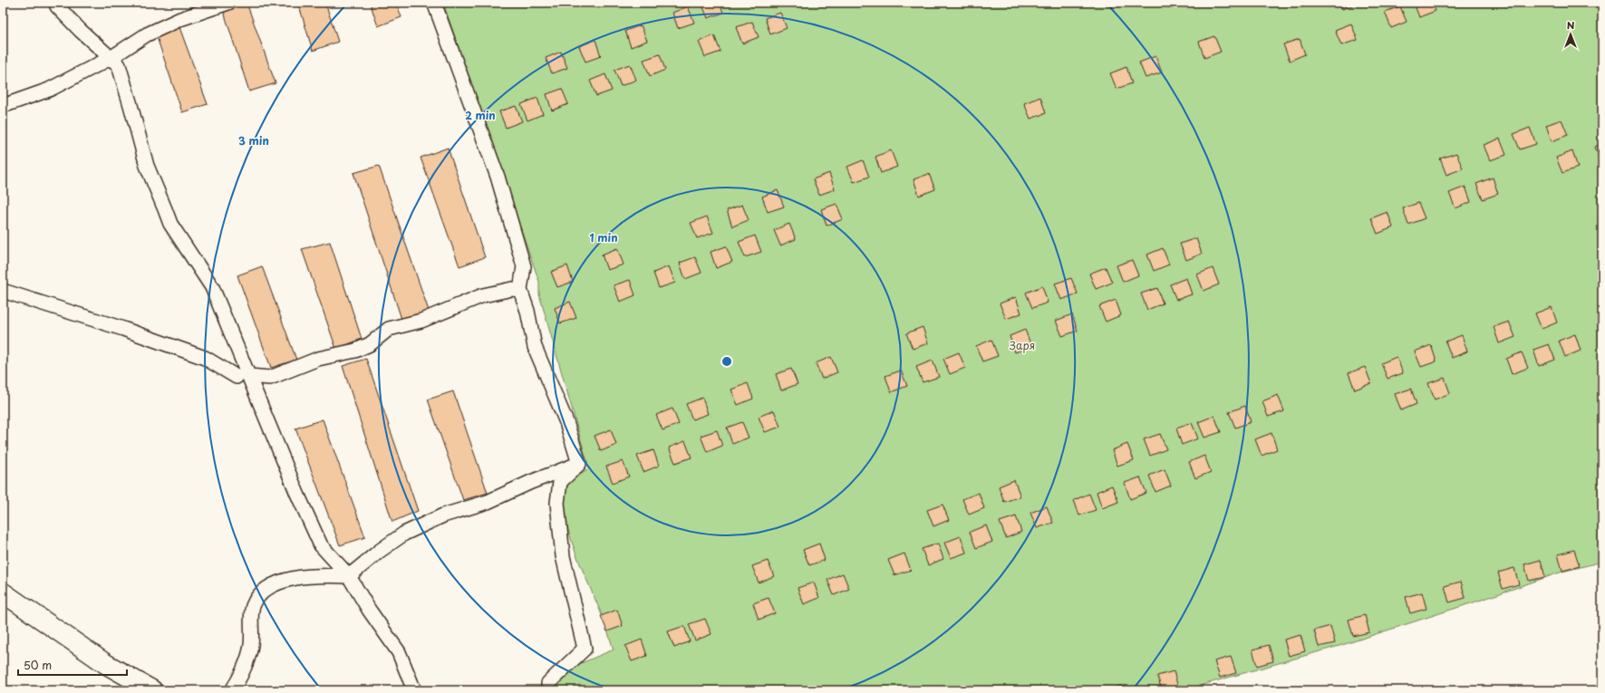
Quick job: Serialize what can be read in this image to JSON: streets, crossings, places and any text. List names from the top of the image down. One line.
{"parks":["Заря"],"scale_bar":"50 m","north":"top","rings":["2 min","3 min","1 min"]}
